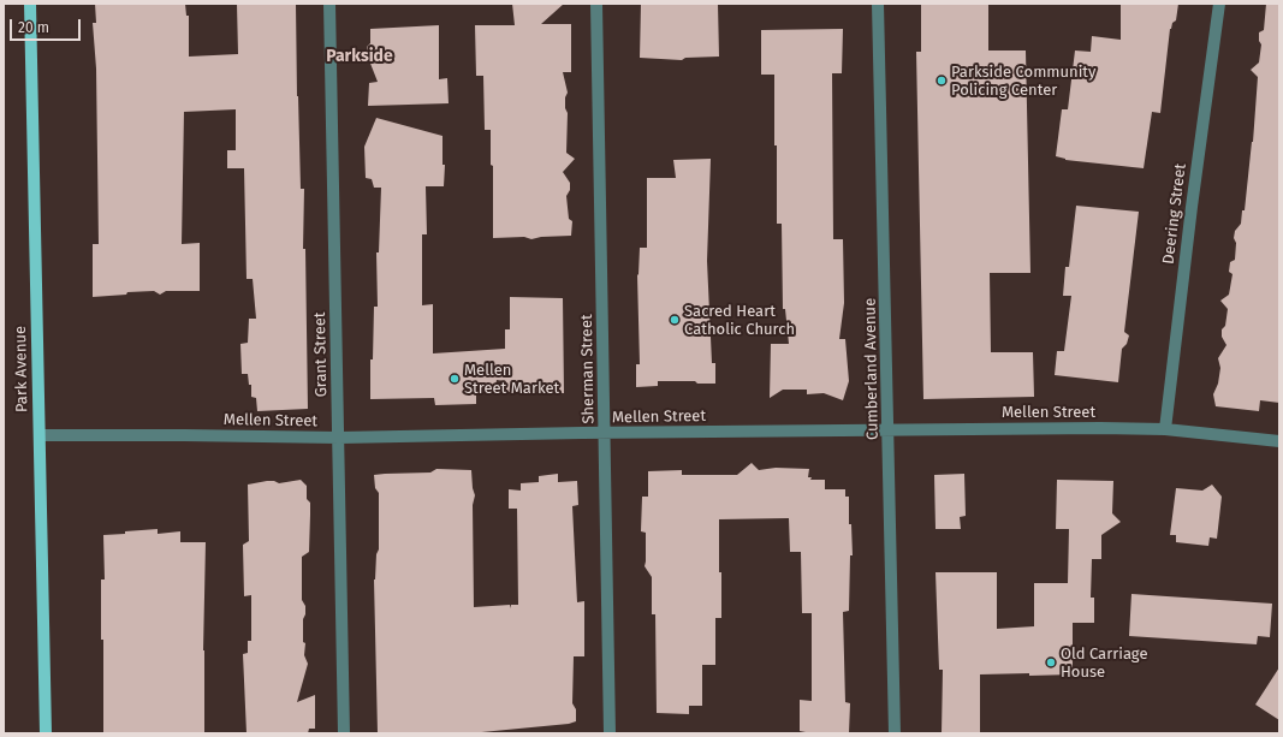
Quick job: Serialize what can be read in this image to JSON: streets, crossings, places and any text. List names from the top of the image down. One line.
{"streets":{"main road":["Park Avenue"],"street":["Deering Street","Grant Street","Sherman Street","Cumberland Avenue","Mellen Street"]},"crossings":[["Deering Street","Mellen Street"],["Grant Street","Mellen Street"],["Park Avenue","Mellen Street"],["Sherman Street","Mellen Street"],["Cumberland Avenue","Mellen Street"]],"districts":["Parkside"],"places":["Parkside Community Policing Center","Sacred Heart Catholic Church","Mellen Street Market","Old Carriage House"],"scale_bar":"20 m"}
